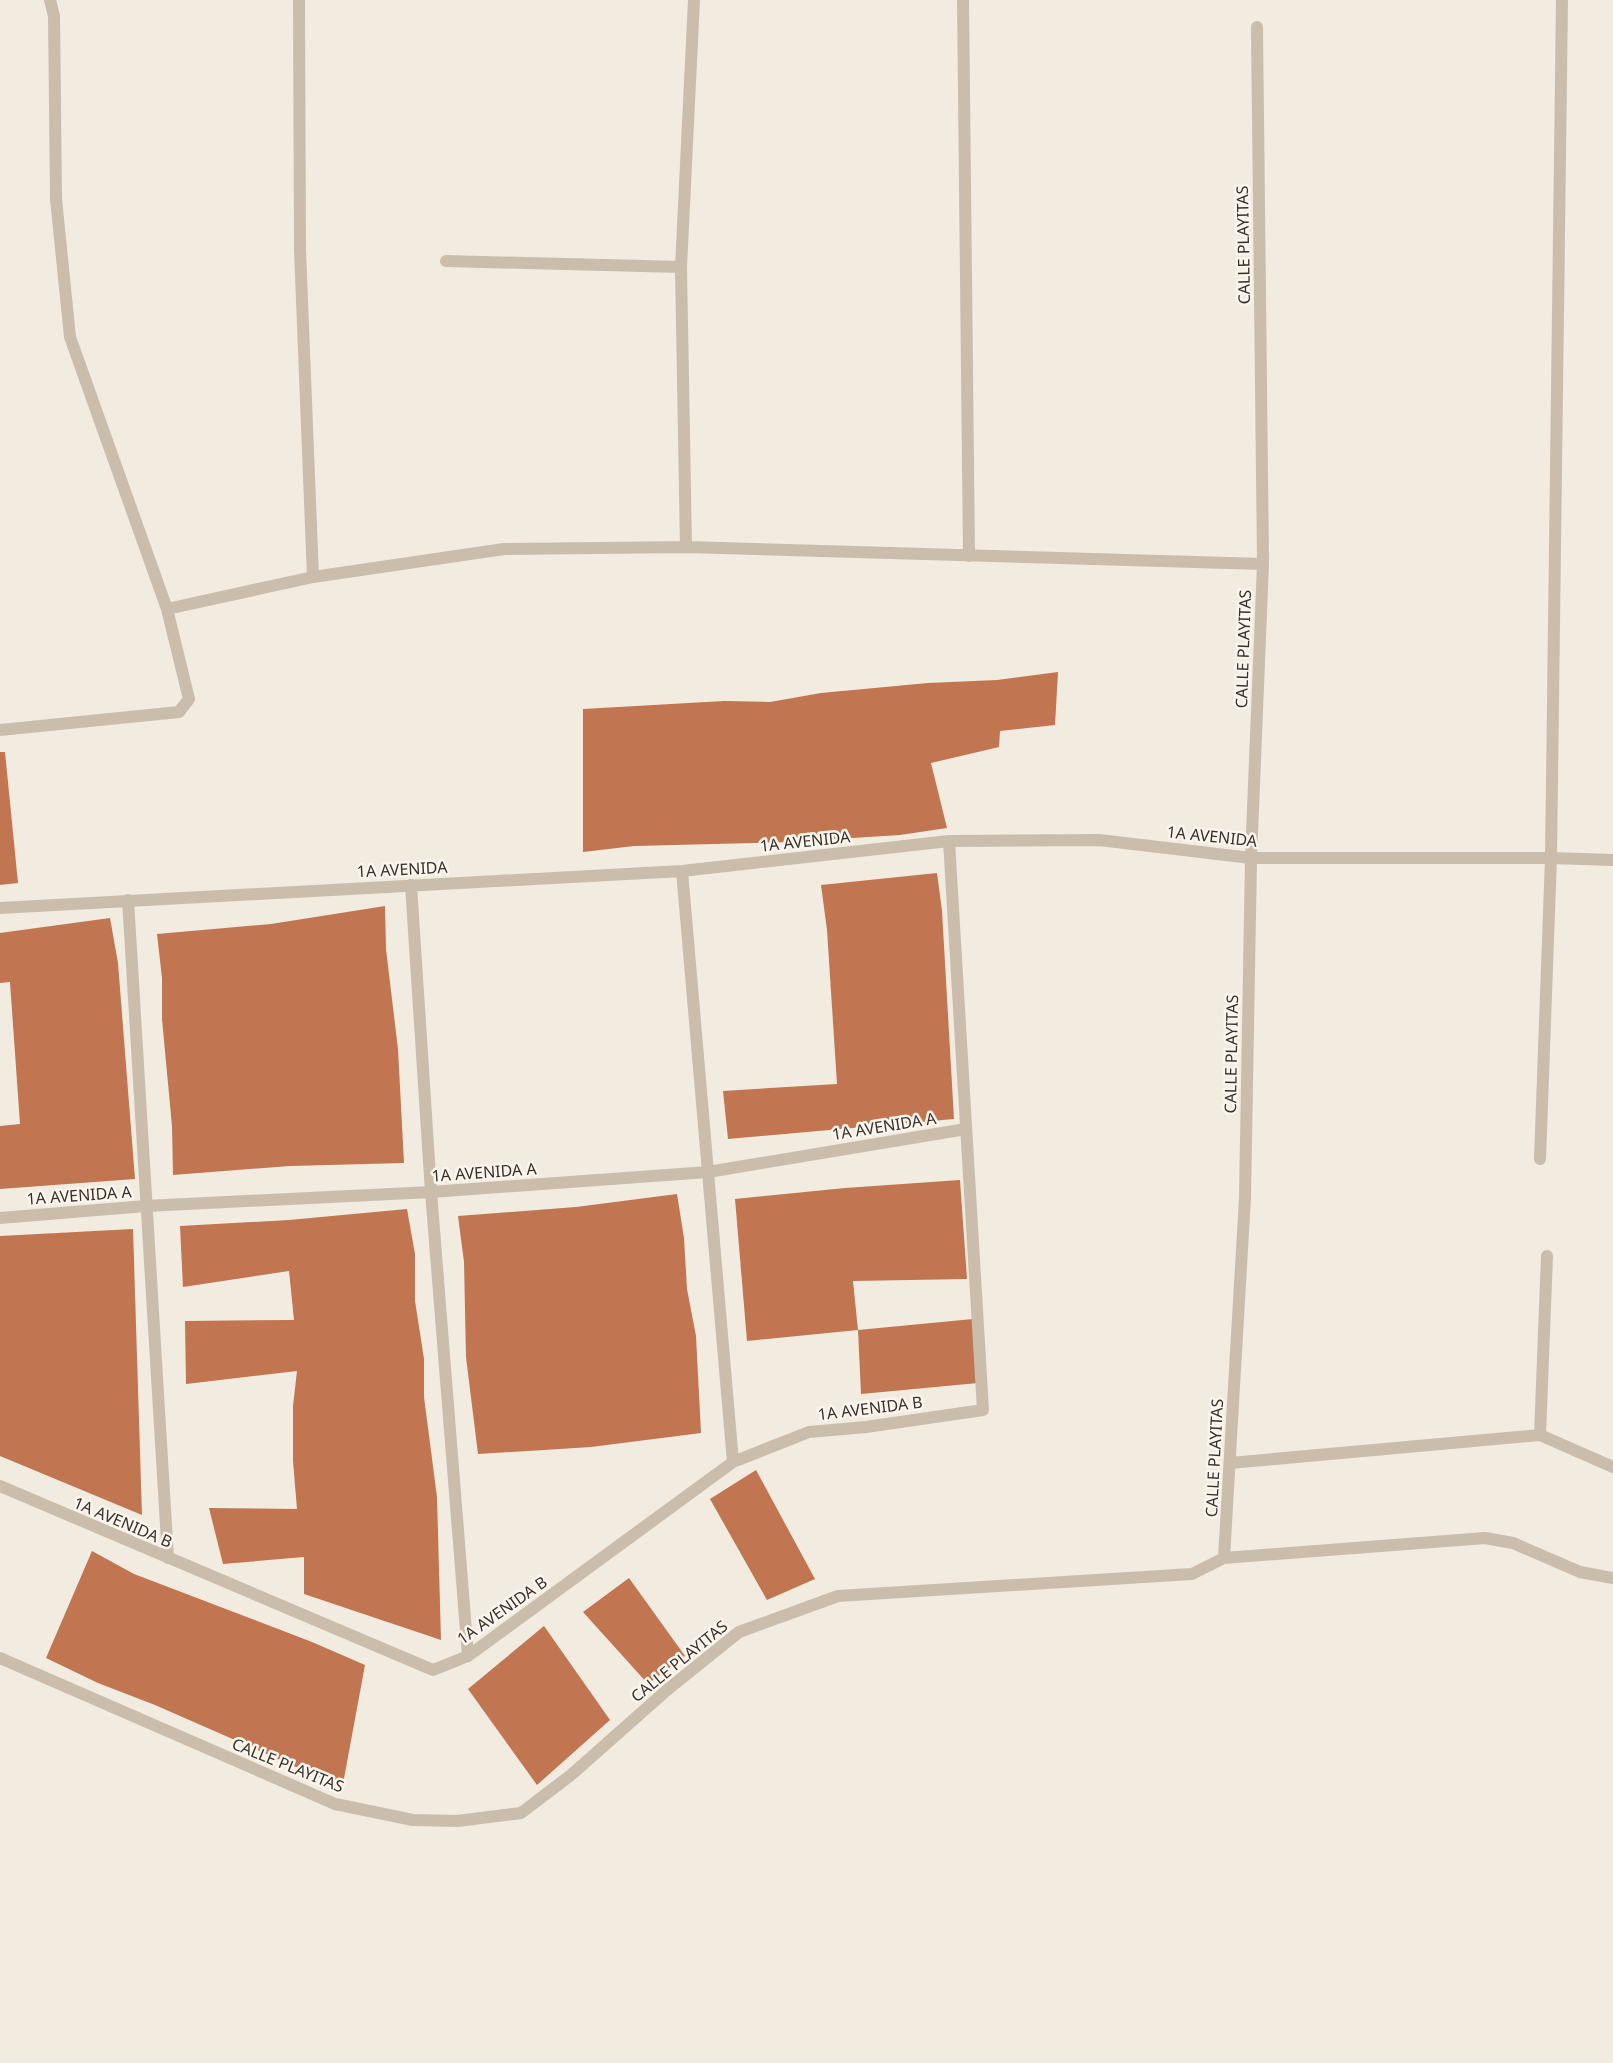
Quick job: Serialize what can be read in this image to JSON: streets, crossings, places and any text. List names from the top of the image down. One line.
{"streets":{"street":["CALLE PLAYITAS","1A AVENIDA","1A AVENIDA A","1A AVENIDA B"]},"crossings":[["CALLE PLAYITAS","1A AVENIDA"],["1A AVENIDA A","1A AVENIDA B"]]}
